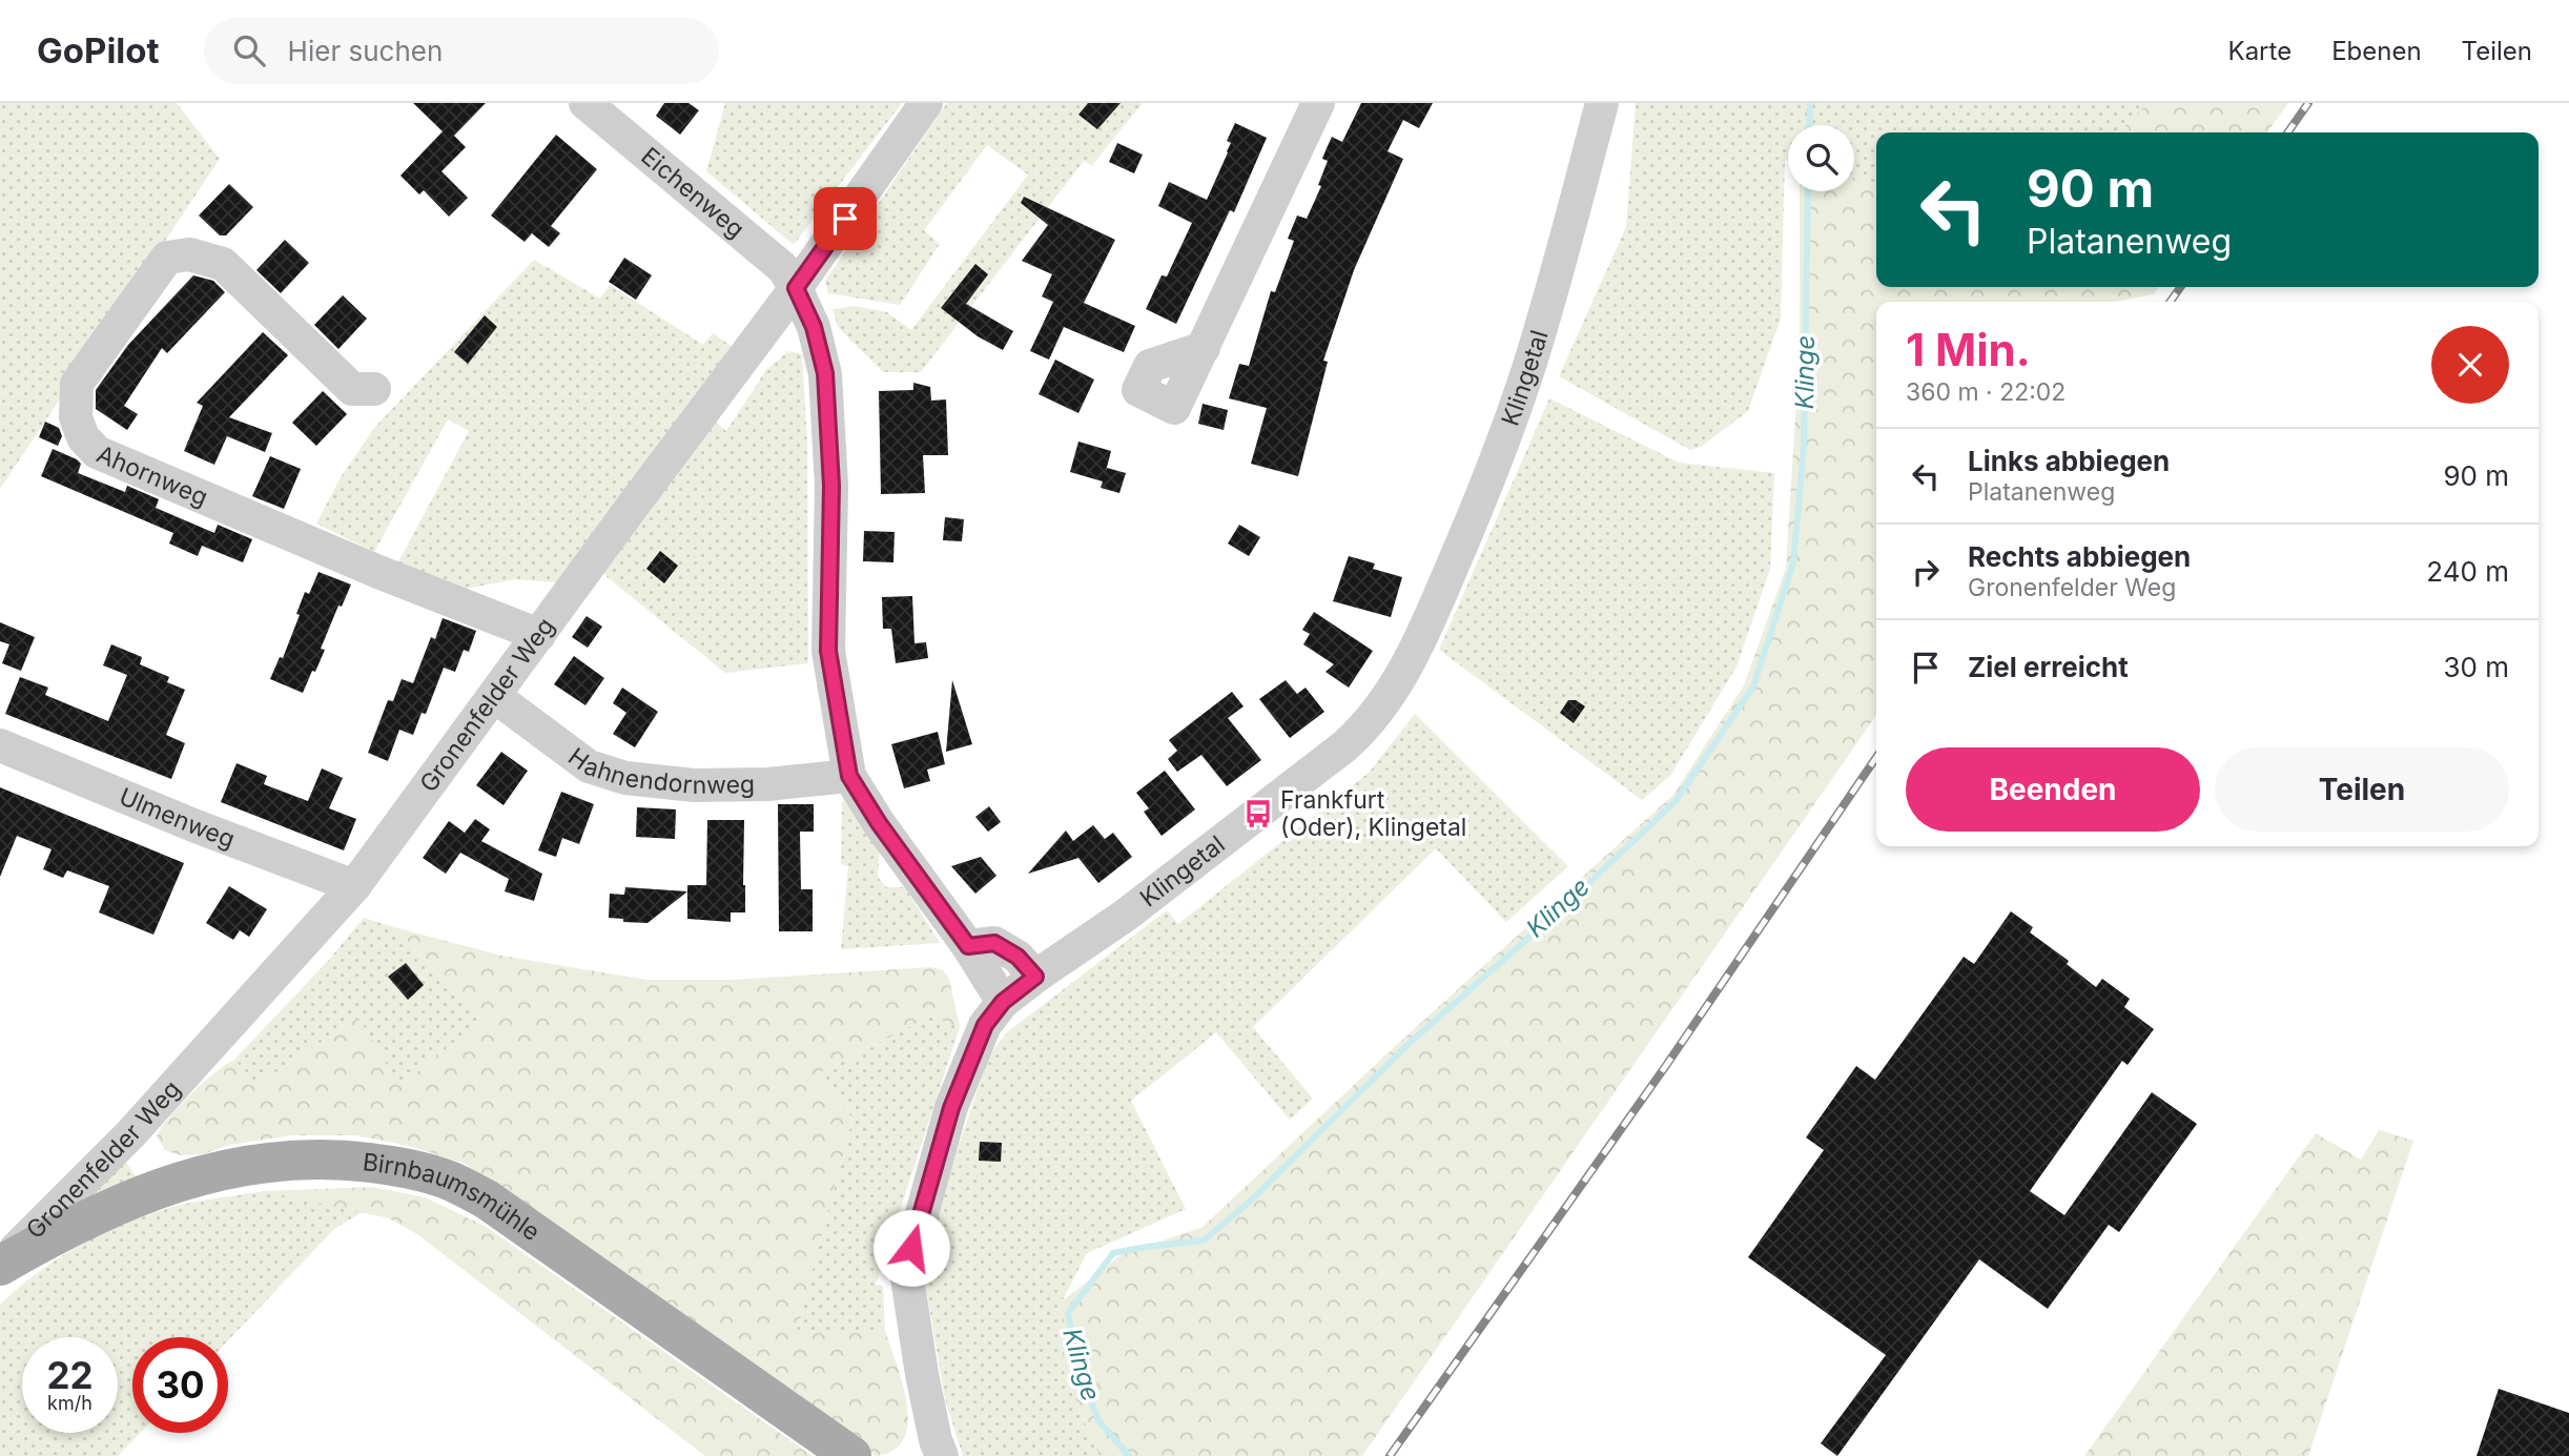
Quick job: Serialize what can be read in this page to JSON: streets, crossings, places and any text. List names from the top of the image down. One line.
{"streets":{"main road":["Birnbaumsmühle"],"street":["Eichenweg","Klingetal","Ahornweg","Gronenfelder Weg","Hahnendornweg","Ulmenweg"]},"crossings":[["Eichenweg","Gronenfelder Weg"],["Eichenweg","Hahnendornweg"],["Ahornweg","Gronenfelder Weg"],["Gronenfelder Weg","Hahnendornweg"],["Gronenfelder Weg","Ulmenweg"],["Gronenfelder Weg","Birnbaumsmühle"]],"water":["Klinge"],"places":{"bus stop":["Frankfurt (Oder), Klingetal"]},"page":{"header":"GoPilot","search":"Hier suchen","nav":["Karte","Ebenen","Teilen"],"turn":["90 m","Platanenweg"],"heading":["1 Min.","360 m · 22:02"],"list":[{"name":"Links abbiegen","note":"Platanenweg","value":"90 m"},{"name":"Rechts abbiegen","note":"Gronenfelder Weg","value":"240 m"},{"name":"Ziel erreicht","value":"30 m"}],"buttons":["Beenden","Teilen"],"speed":"22 km/h","limit":"30"}}
